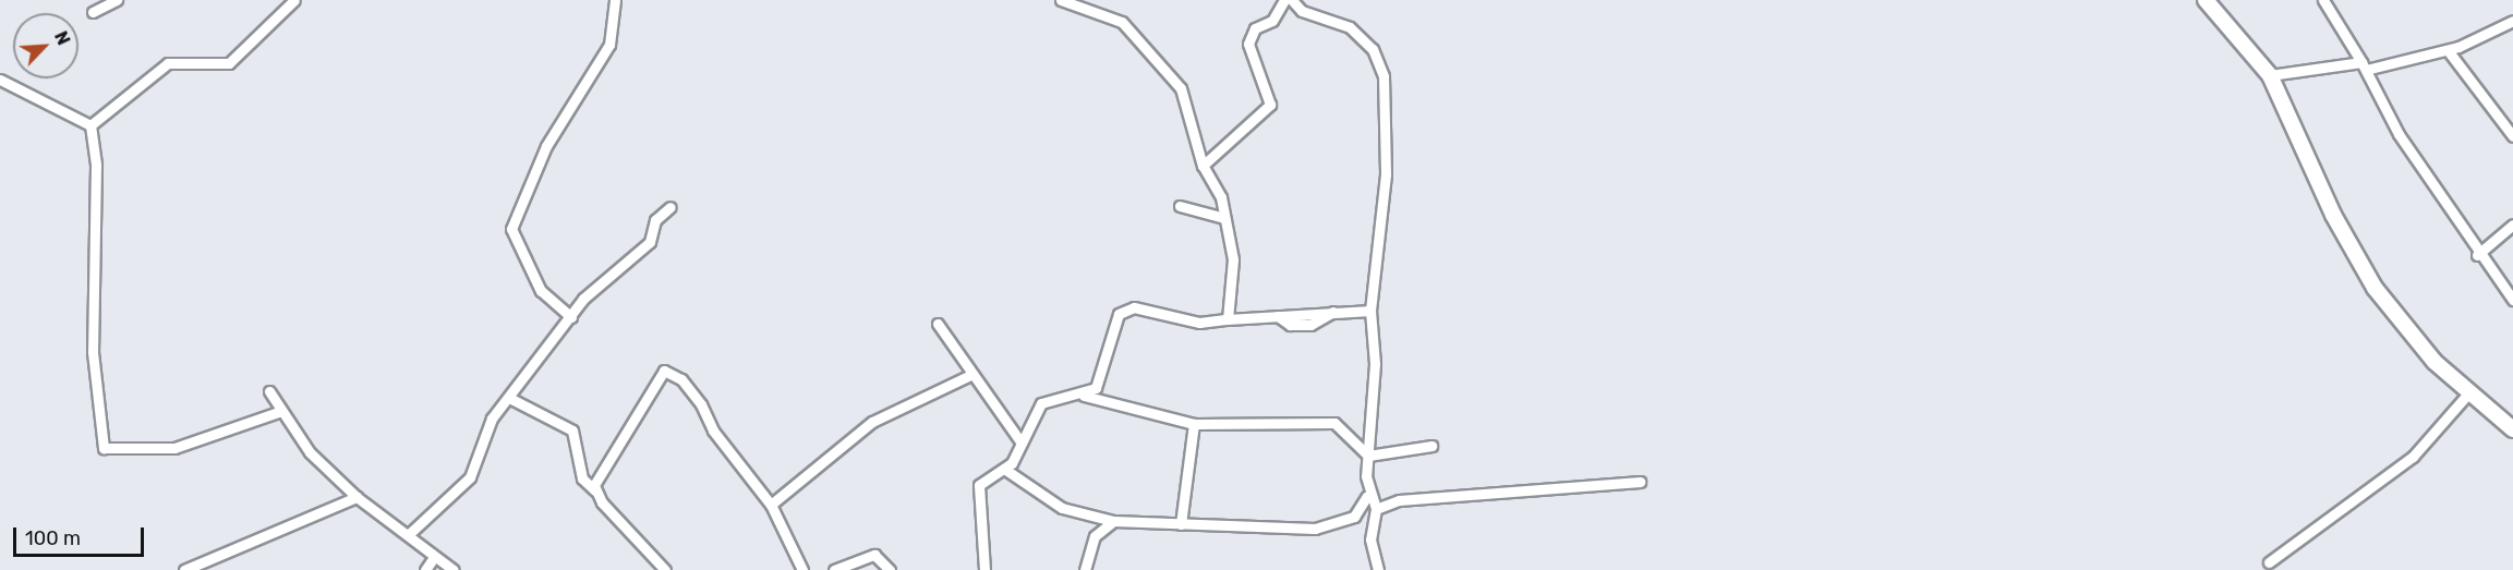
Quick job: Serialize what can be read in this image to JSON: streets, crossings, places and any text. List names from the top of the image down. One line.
{"scale_bar":"100 m","north":"top right"}
